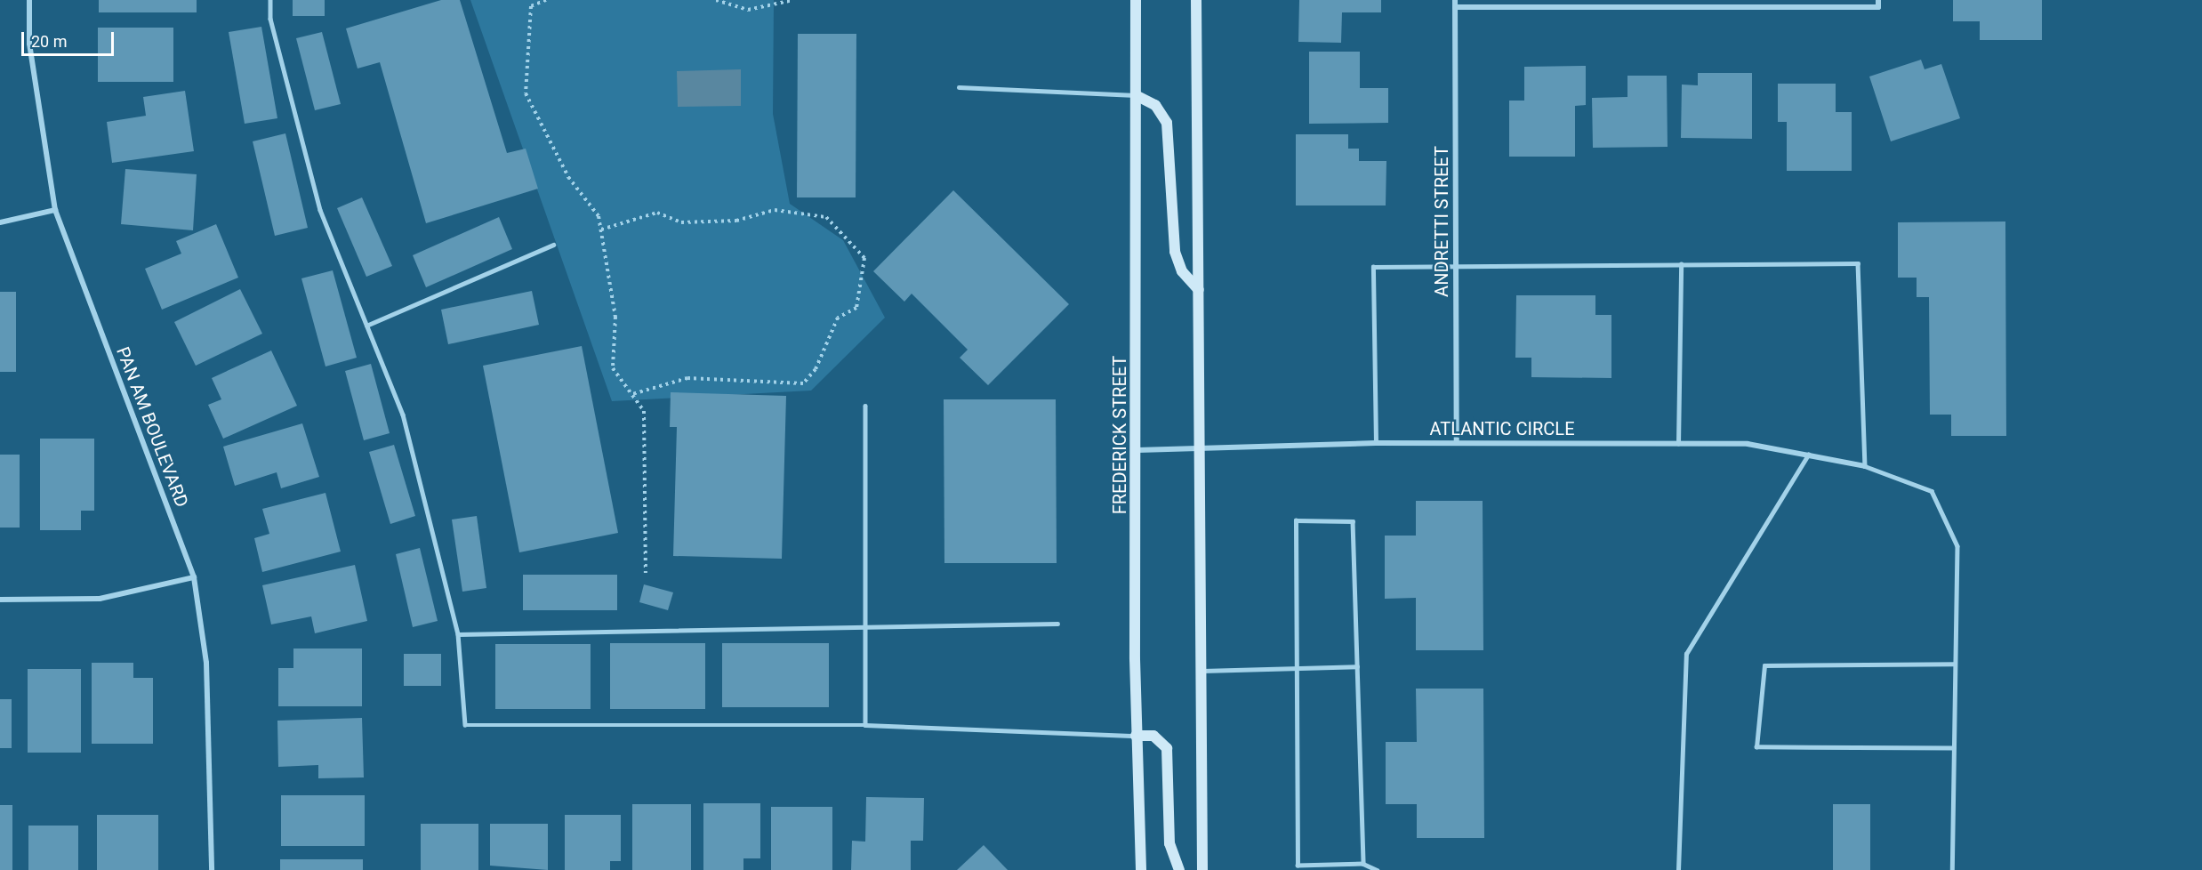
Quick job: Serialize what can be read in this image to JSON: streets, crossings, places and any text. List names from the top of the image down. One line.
{"streets":{"main road":["FREDERICK STREET"],"street":["ANDRETTI STREET","PAN AM BOULEVARD","ATLANTIC CIRCLE"]},"crossings":[["ANDRETTI STREET","ATLANTIC CIRCLE"],["ATLANTIC CIRCLE","FREDERICK STREET"]],"scale_bar":"20 m"}
